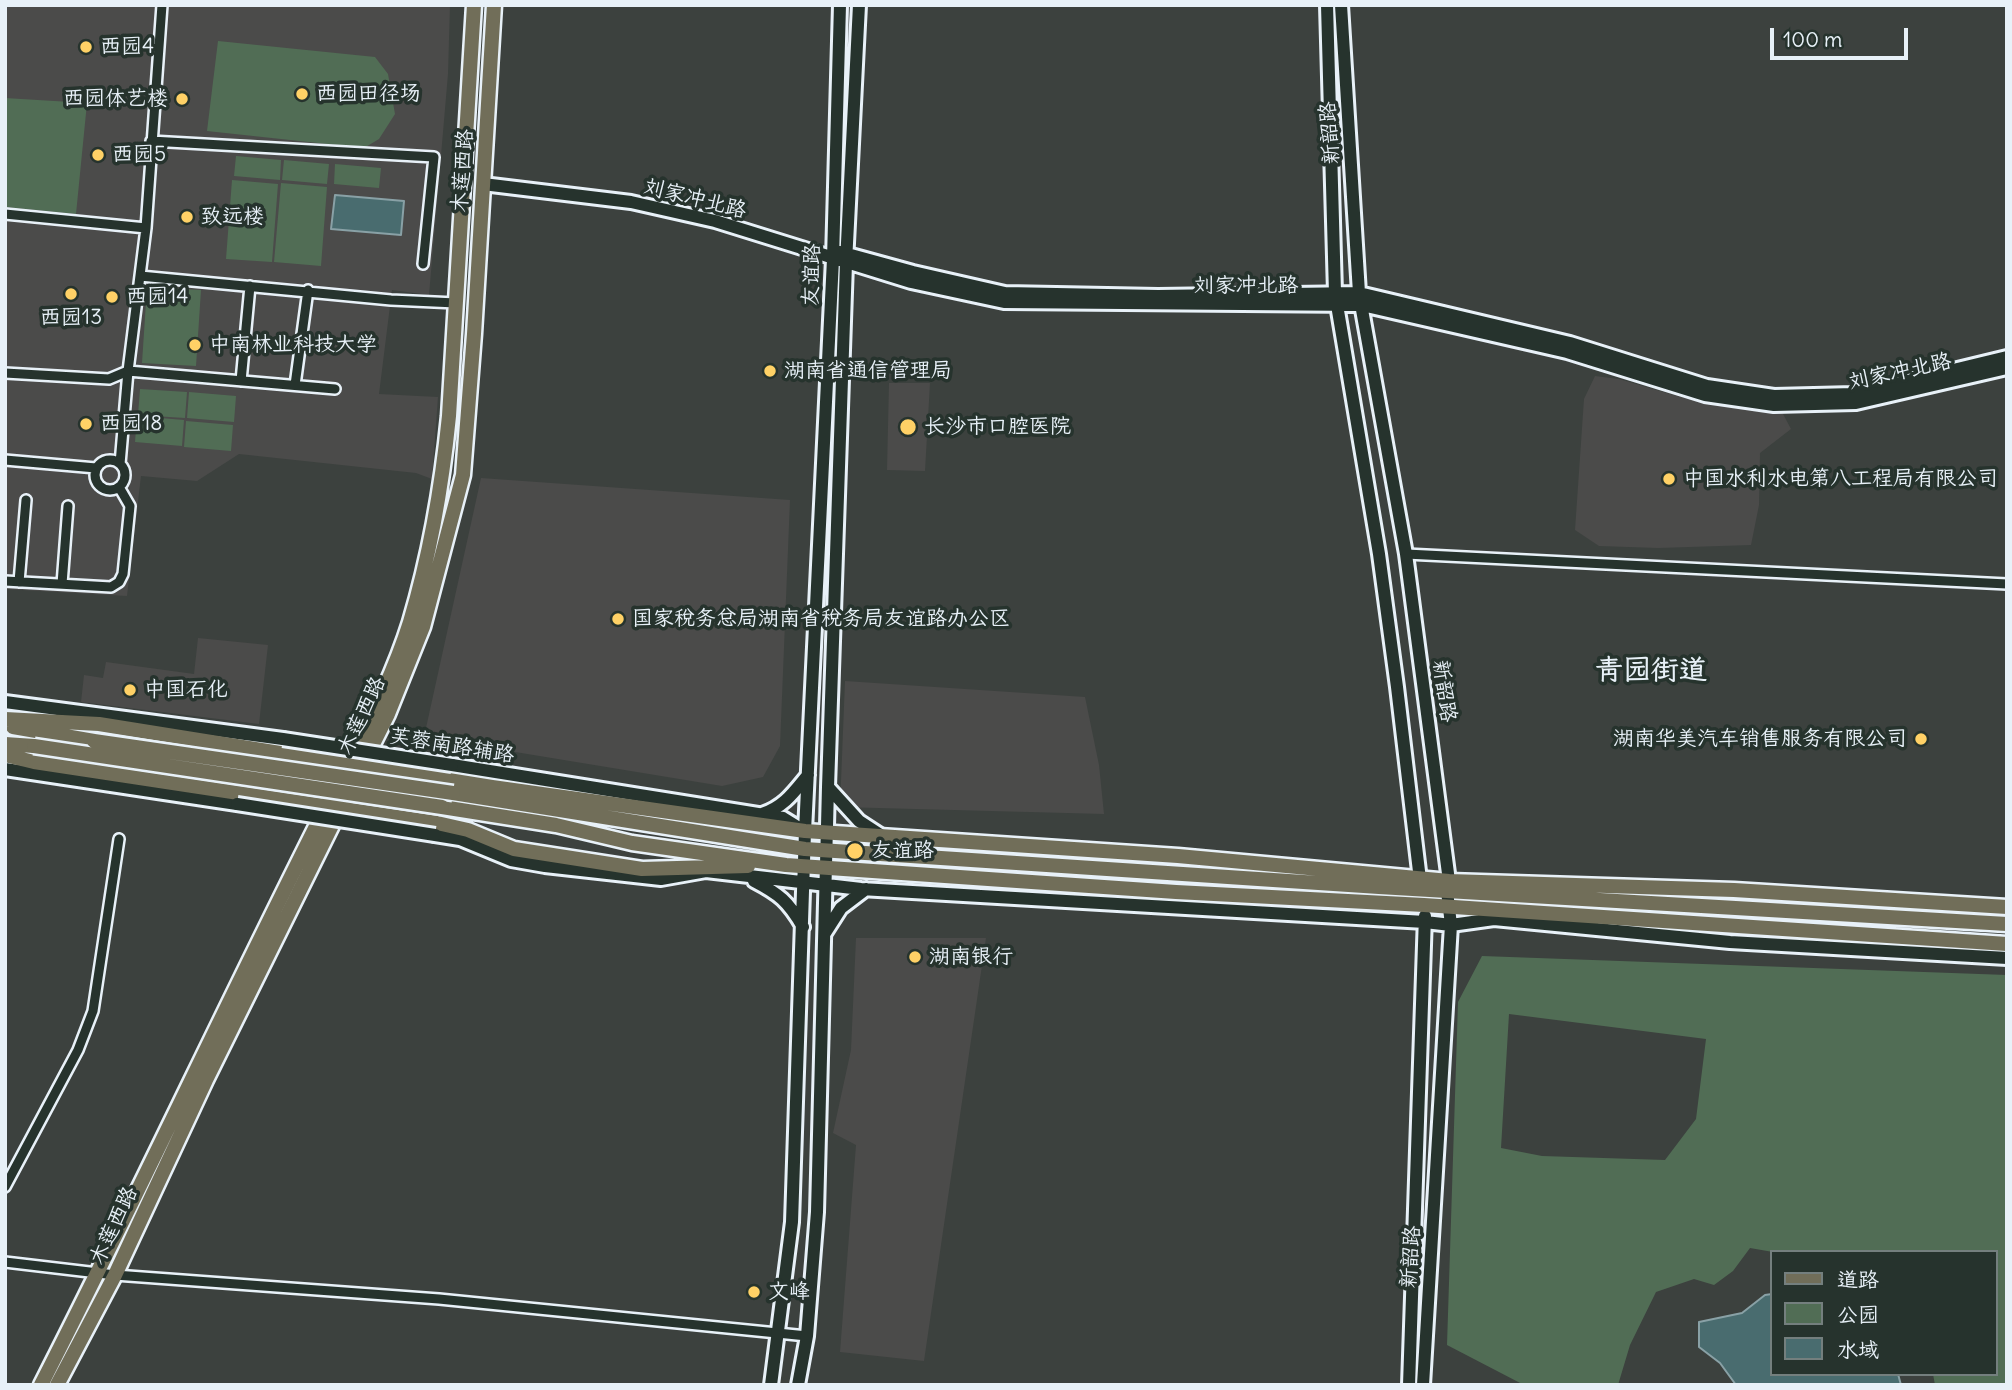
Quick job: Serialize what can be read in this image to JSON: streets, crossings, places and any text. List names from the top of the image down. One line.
{"streets":{"main road":["新韶路","木莲西路","刘家冲北路","友谊路","芙蓉南路辅路"]},"crossings":[["新韶路","刘家冲北路"],["木莲西路","刘家冲北路"],["刘家冲北路","友谊路"],["友谊路","芙蓉南路辅路"]],"districts":["青园街道"],"places":["西园4","西园田径场","西园体艺楼","西园5","致远楼","西园13","西园14","中南林业科技大学","湖南省通信管理局","西园18","长沙市口腔医院","中国水利水电第八工程局有限公司","国家税务总局湖南省税务局友谊路办公区","中国石化","湖南华美汽车销售服务有限公司","友谊路","湖南银行","文峰"],"legend":["道路","公园","水域"],"scale_bar":"100 m"}
